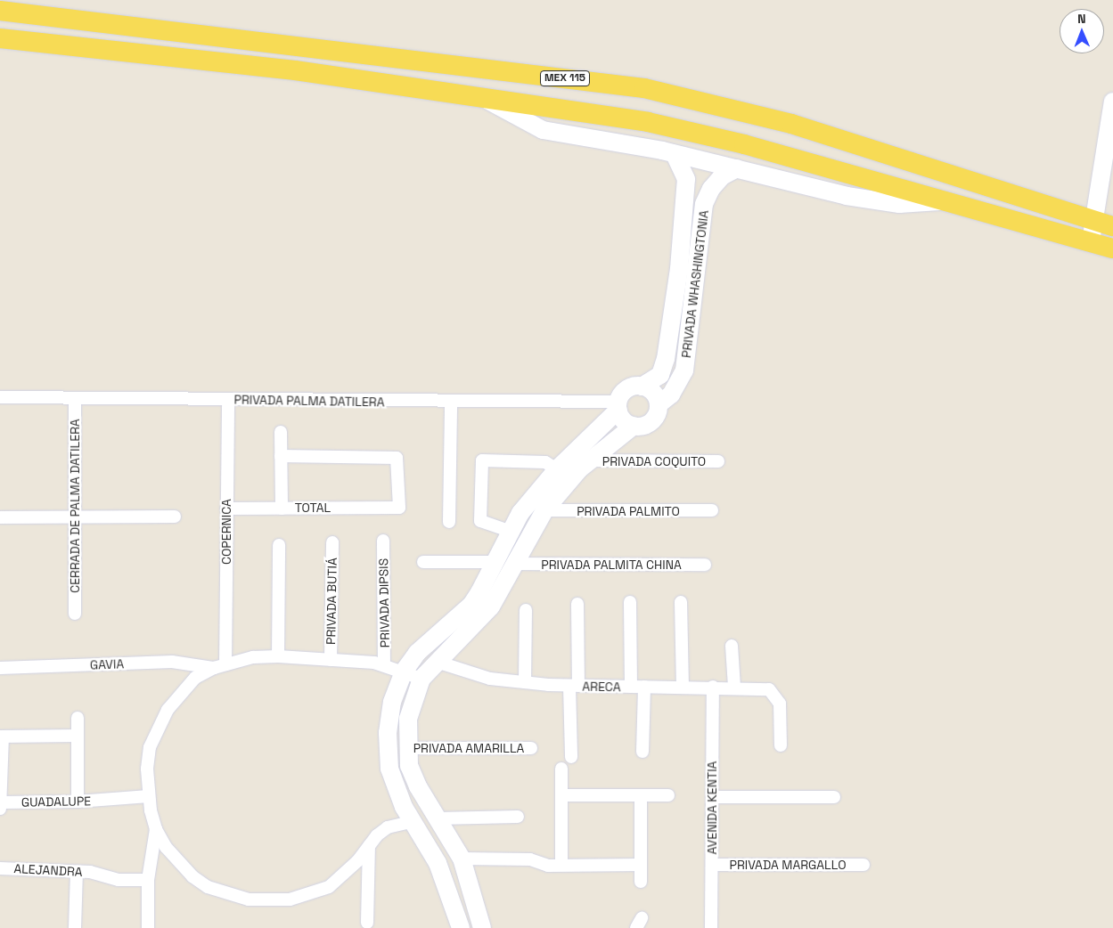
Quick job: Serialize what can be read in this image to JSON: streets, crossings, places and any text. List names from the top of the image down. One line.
{"streets":{"main road":["MEX 115","PRIVADA WHASHINGTONIA"],"street":["PRIVADA PALMA DATILERA","PRIVADA COQUITO","CERRADA DE PALMA DATILERA","TOTAL","PRIVADA PALMITO","COPERNICA","PRIVADA PALMITA CHINA","PRIVADA BUTIÁ","PRIVADA DIPSIS","GAVIA","ARECA","PRIVADA AMARILLA","GUADALUPE","AVENIDA KENTIA","PRIVADA MARGALLO","ALEJANDRA"]},"crossings":[["PRIVADA WHASHINGTONIA","PRIVADA PALMA DATILERA"],["PRIVADA PALMA DATILERA","CERRADA DE PALMA DATILERA"],["PRIVADA PALMA DATILERA","COPERNICA"],["TOTAL","COPERNICA"],["COPERNICA","GAVIA"],["ARECA","AVENIDA KENTIA"],["AVENIDA KENTIA","PRIVADA MARGALLO"]],"north":"top"}
